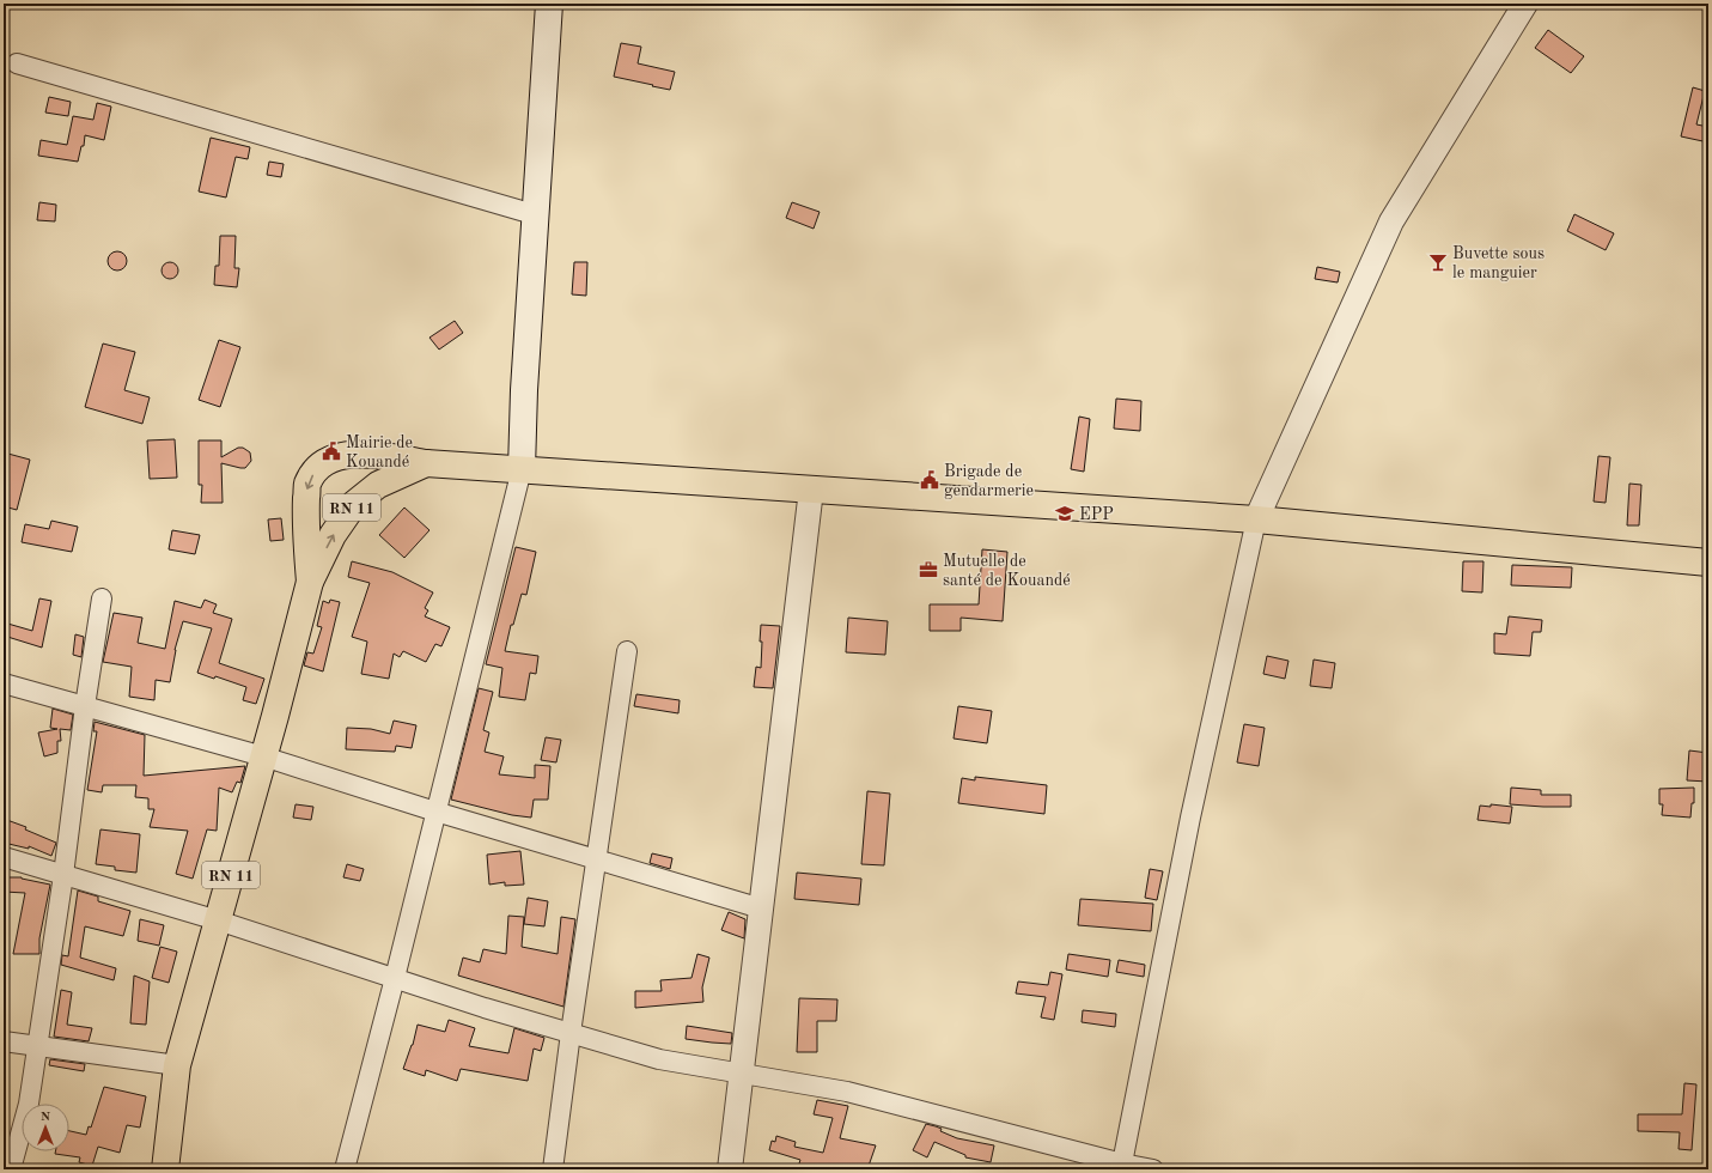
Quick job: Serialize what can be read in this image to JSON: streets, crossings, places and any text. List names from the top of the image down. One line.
{"streets":{"main road":["RN 11"]},"places":{"bar":["Buvette sous le manguier"],"public building":["Mairie de Kouandé","Brigade de gendarmerie"],"school or university":["EPP"],"office":["Mutuelle de santé de Kouandé"]},"north":"top"}
